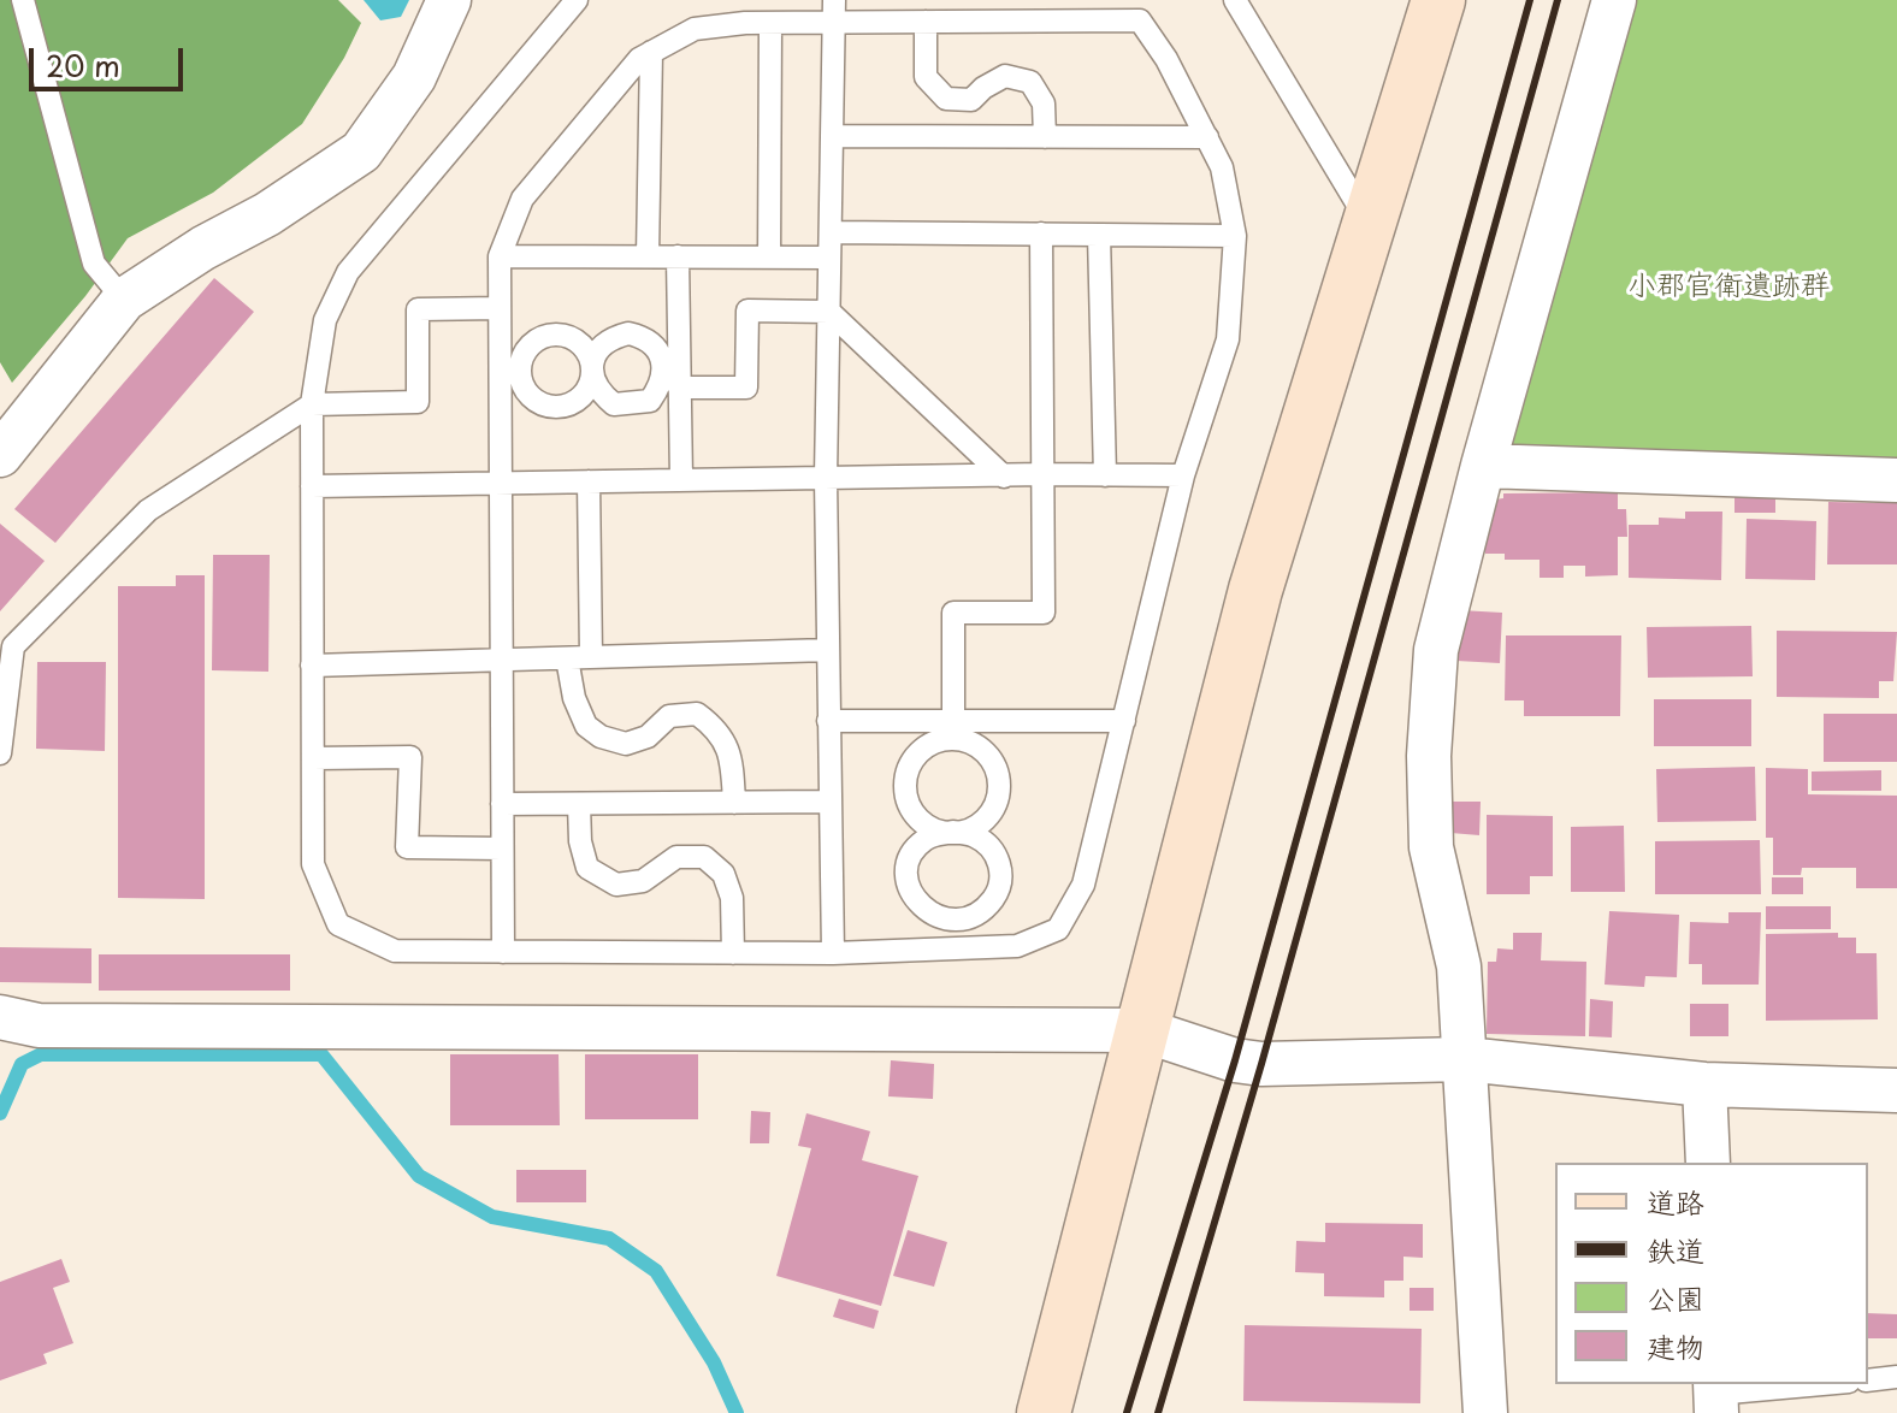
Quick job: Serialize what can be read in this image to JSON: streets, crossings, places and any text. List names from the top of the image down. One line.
{"parks":["小郡官衛遺跡群"],"legend":["道路","鉄道","公園","建物"],"scale_bar":"20 m"}
